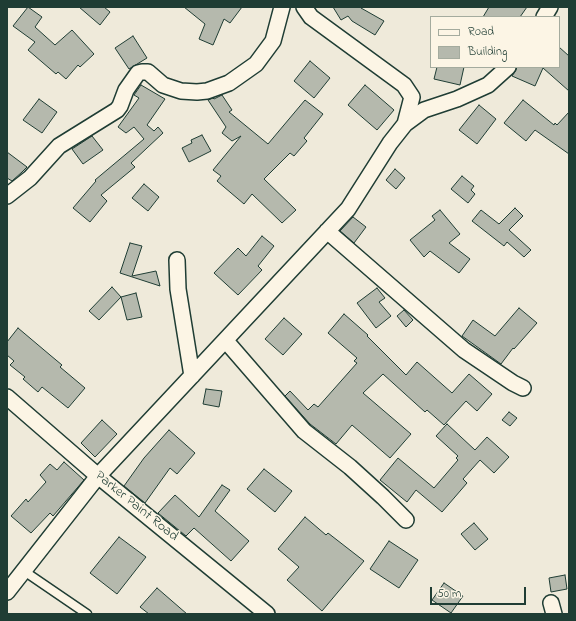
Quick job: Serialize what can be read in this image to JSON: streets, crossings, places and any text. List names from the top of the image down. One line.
{"streets":{"street":["Parker Paint Road"]},"legend":["Road","Building"],"scale_bar":"50 m"}
